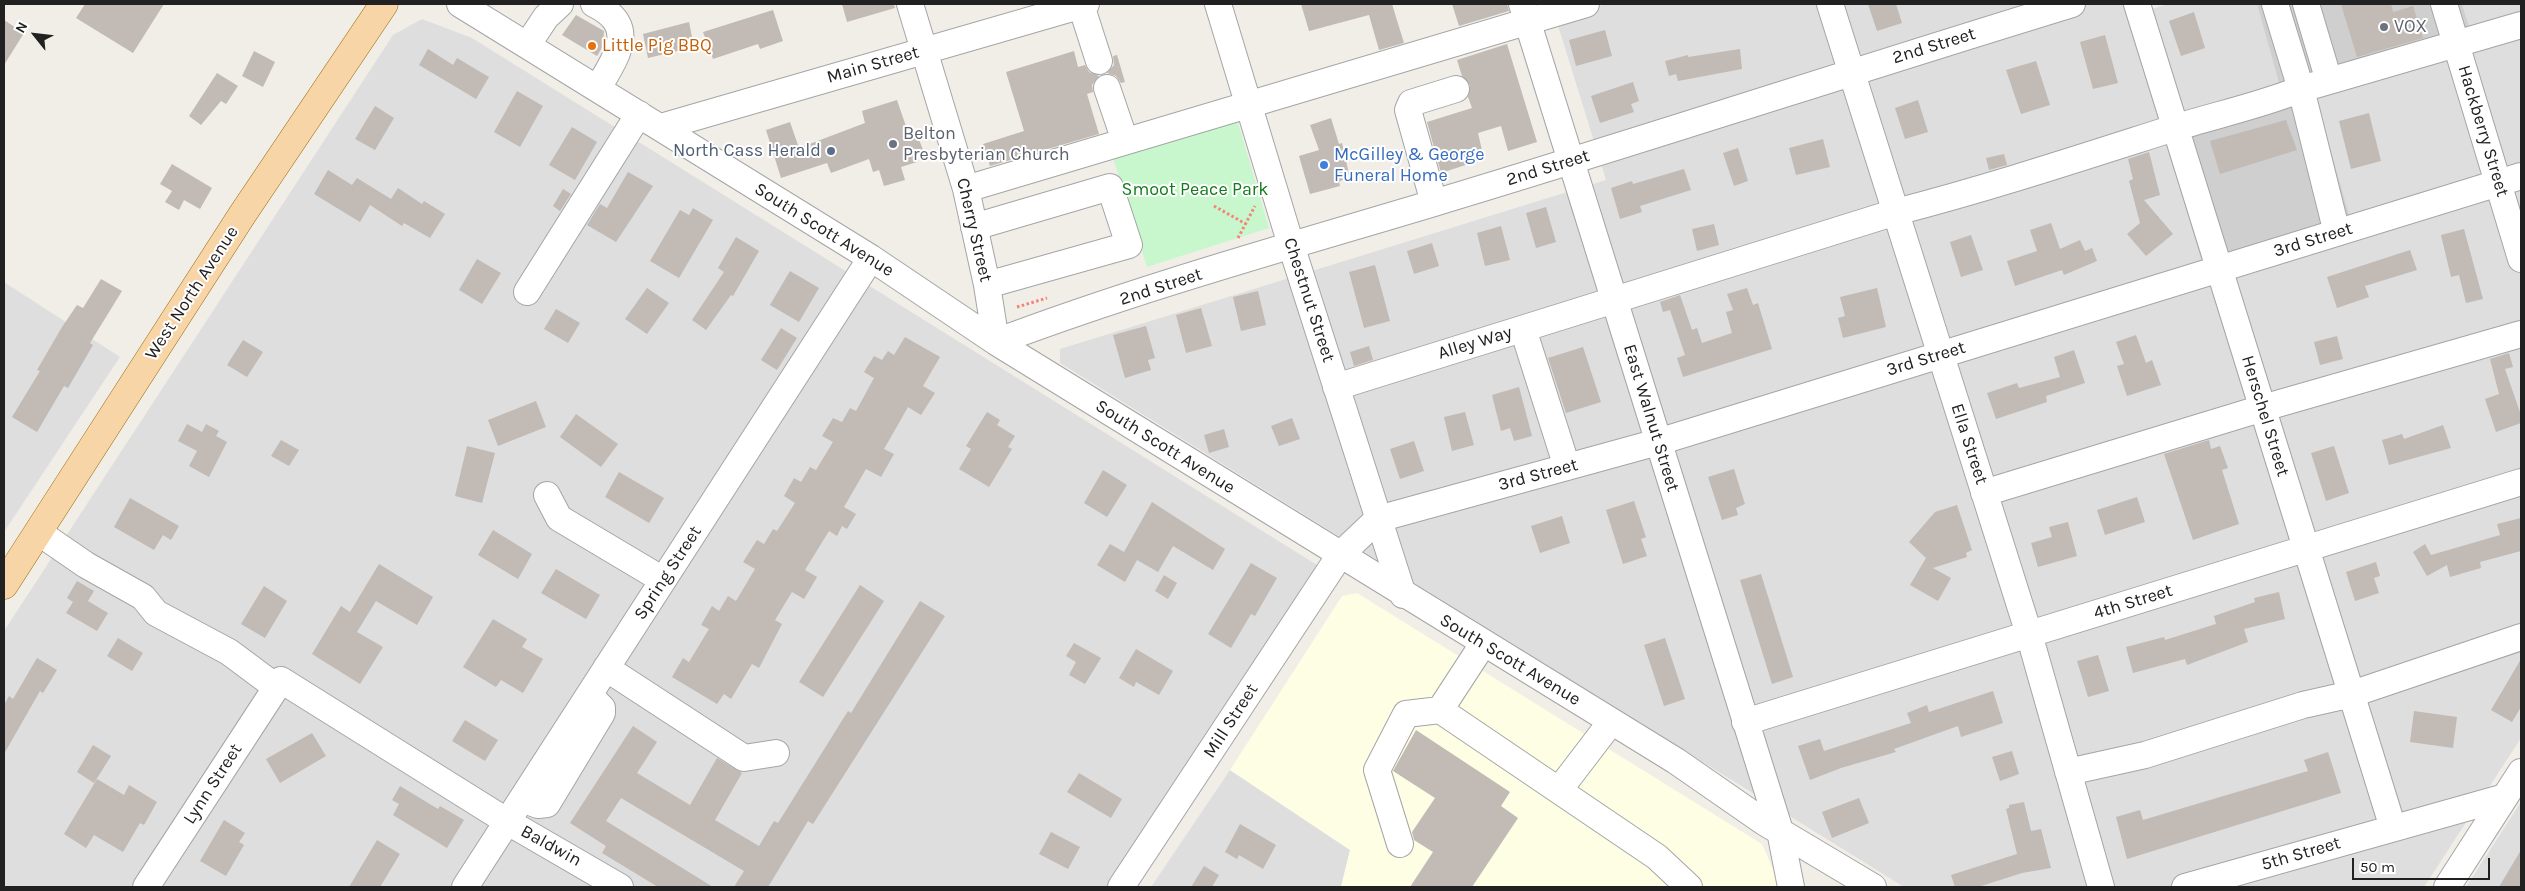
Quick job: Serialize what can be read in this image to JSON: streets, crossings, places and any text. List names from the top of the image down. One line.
{"streets":{"main road":["West North Avenue"],"street":["2nd Street","Main Street","Hackberry Street","South Scott Avenue","Cherry Street","3rd Street","Chestnut Street","Alley Way","Herschel Street","East Walnut Street","Ella Street","Spring Street","4th Street","Mill Street","Lynn Street","Baldwin","5th Street"]},"crossings":[["2nd Street","South Scott Avenue"],["2nd Street","Cherry Street"],["2nd Street","Chestnut Street"],["2nd Street","East Walnut Street"],["2nd Street","Ella Street"],["Main Street","South Scott Avenue"],["Main Street","Cherry Street"],["Hackberry Street","3rd Street"],["Hackberry Street","Alley Way"],["South Scott Avenue","Cherry Street"],["South Scott Avenue","3rd Street"],["South Scott Avenue","Chestnut Street"],["South Scott Avenue","East Walnut Street"],["South Scott Avenue","Spring Street"],["South Scott Avenue","Mill Street"],["3rd Street","Chestnut Street"],["3rd Street","Herschel Street"],["3rd Street","East Walnut Street"],["3rd Street","Ella Street"],["3rd Street","Mill Street"],["West North Avenue","Baldwin"],["Chestnut Street","Alley Way"],["Alley Way","Herschel Street"],["Alley Way","East Walnut Street"],["Alley Way","Ella Street"],["Herschel Street","4th Street"],["Herschel Street","5th Street"],["East Walnut Street","4th Street"],["Ella Street","4th Street"],["Spring Street","Baldwin"],["Lynn Street","Baldwin"]],"parks":["Smoot Peace Park"],"places":["VOX","Little Pig BBQ","Belton Presbyterian Church","North Cass Herald","McGilley & George Funeral Home"],"scale_bar":"50 m","north":"top left"}
